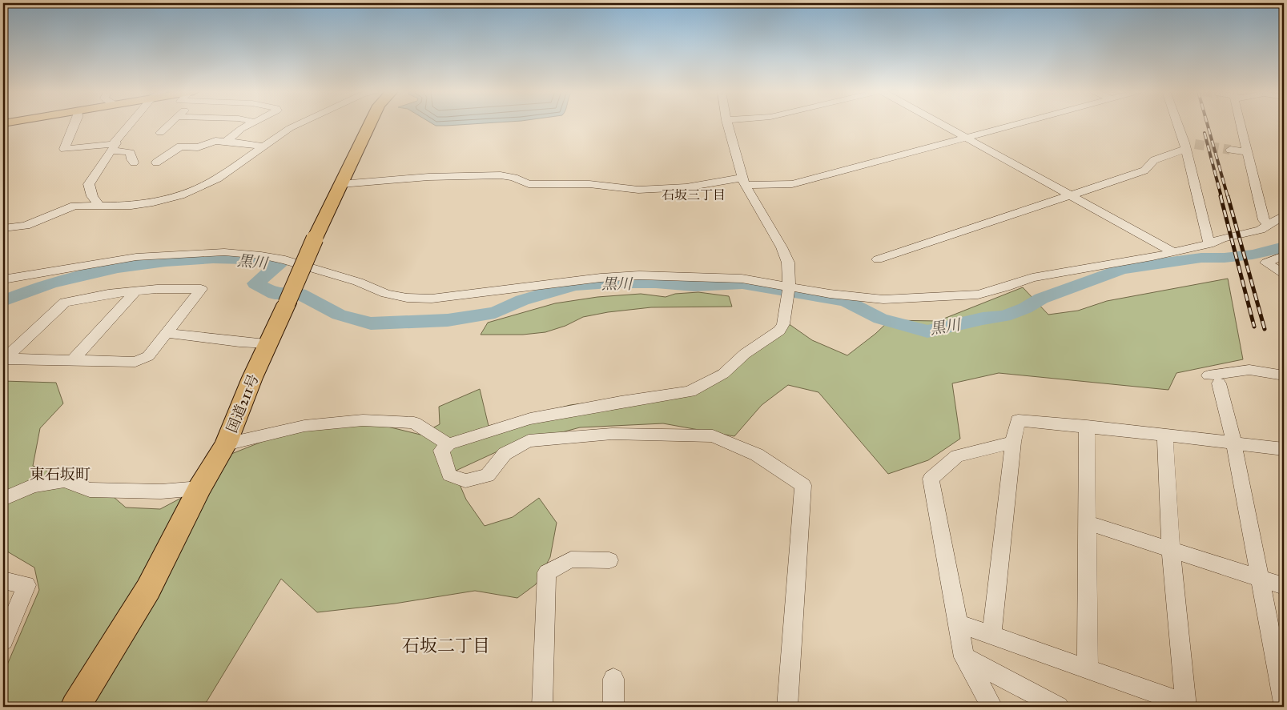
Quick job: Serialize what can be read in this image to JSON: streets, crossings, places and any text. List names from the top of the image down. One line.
{"streets":{"highway":["国道211号"]},"districts":["石坂三丁目","東石坂町","石坂二丁目"],"water":["黒川"]}
